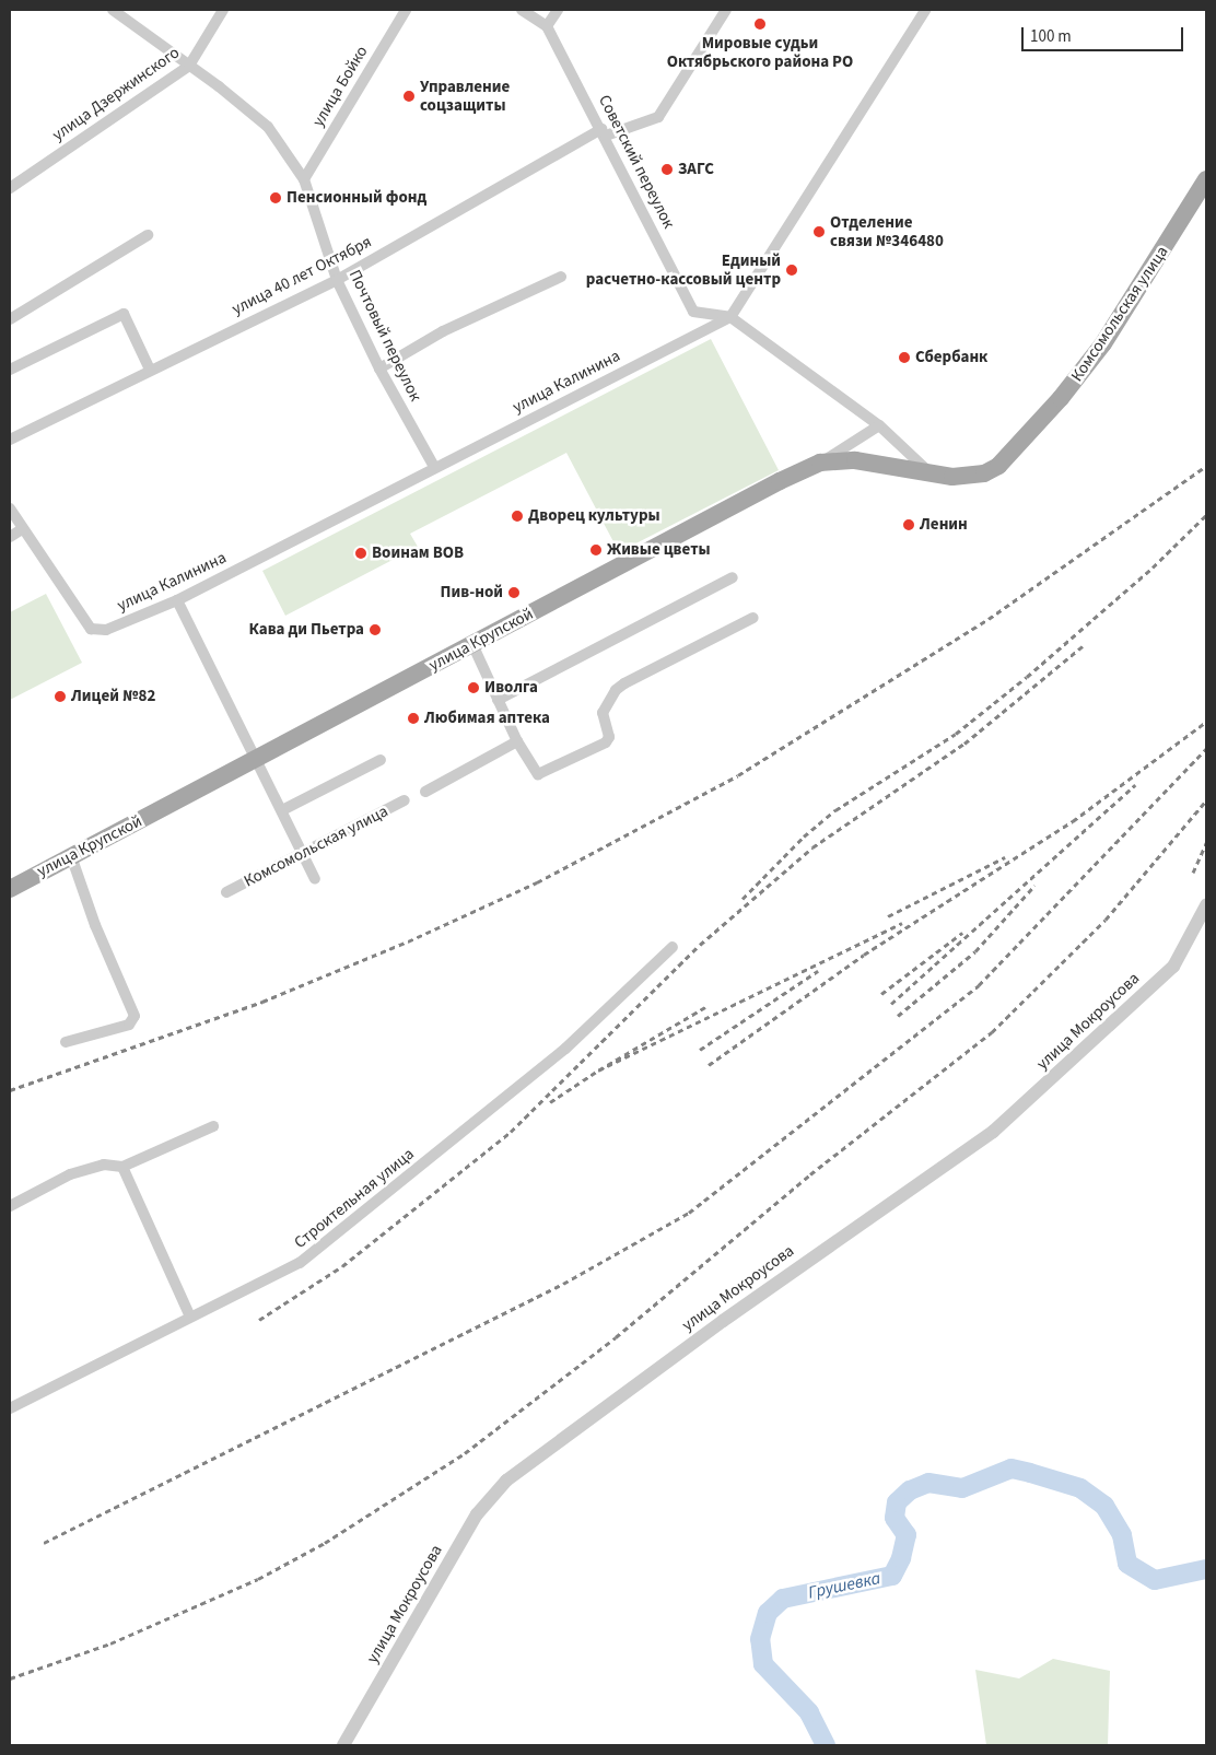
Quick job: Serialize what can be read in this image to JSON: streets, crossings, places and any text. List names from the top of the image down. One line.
{"streets":{"main road":["Комсомольская улица","улица Крупской"],"street":["улица Бойко","улица Дзержинского","Советский переулок","улица 40 лет Октября","Почтовый переулок","улица Калинина","улица Мокроусова","Строительная улица"]},"crossings":[["улица Бойко","Почтовый переулок"],["улица Дзержинского","Почтовый переулок"],["Советский переулок","улица 40 лет Октября"],["Советский переулок","улица Калинина"],["Советский переулок","улица Крупской"],["улица 40 лет Октября","Почтовый переулок"],["Комсомольская улица","улица Крупской"],["Почтовый переулок","улица Калинина"]],"water":["Грушевка"],"places":["Мировые судьи Октябрьского района РО","Управление соцзащиты","ЗАГС","Пенсионный фонд","Отделение связи №346480","Единый расчетно-кассовый центр","Сбербанк","Дворец культуры","Ленин","Живые цветы","Воинам ВОВ","Пив-ной","Кава ди Пьетра","Иволга","Лицей №82","Любимая аптека"],"scale_bar":"100 m"}
